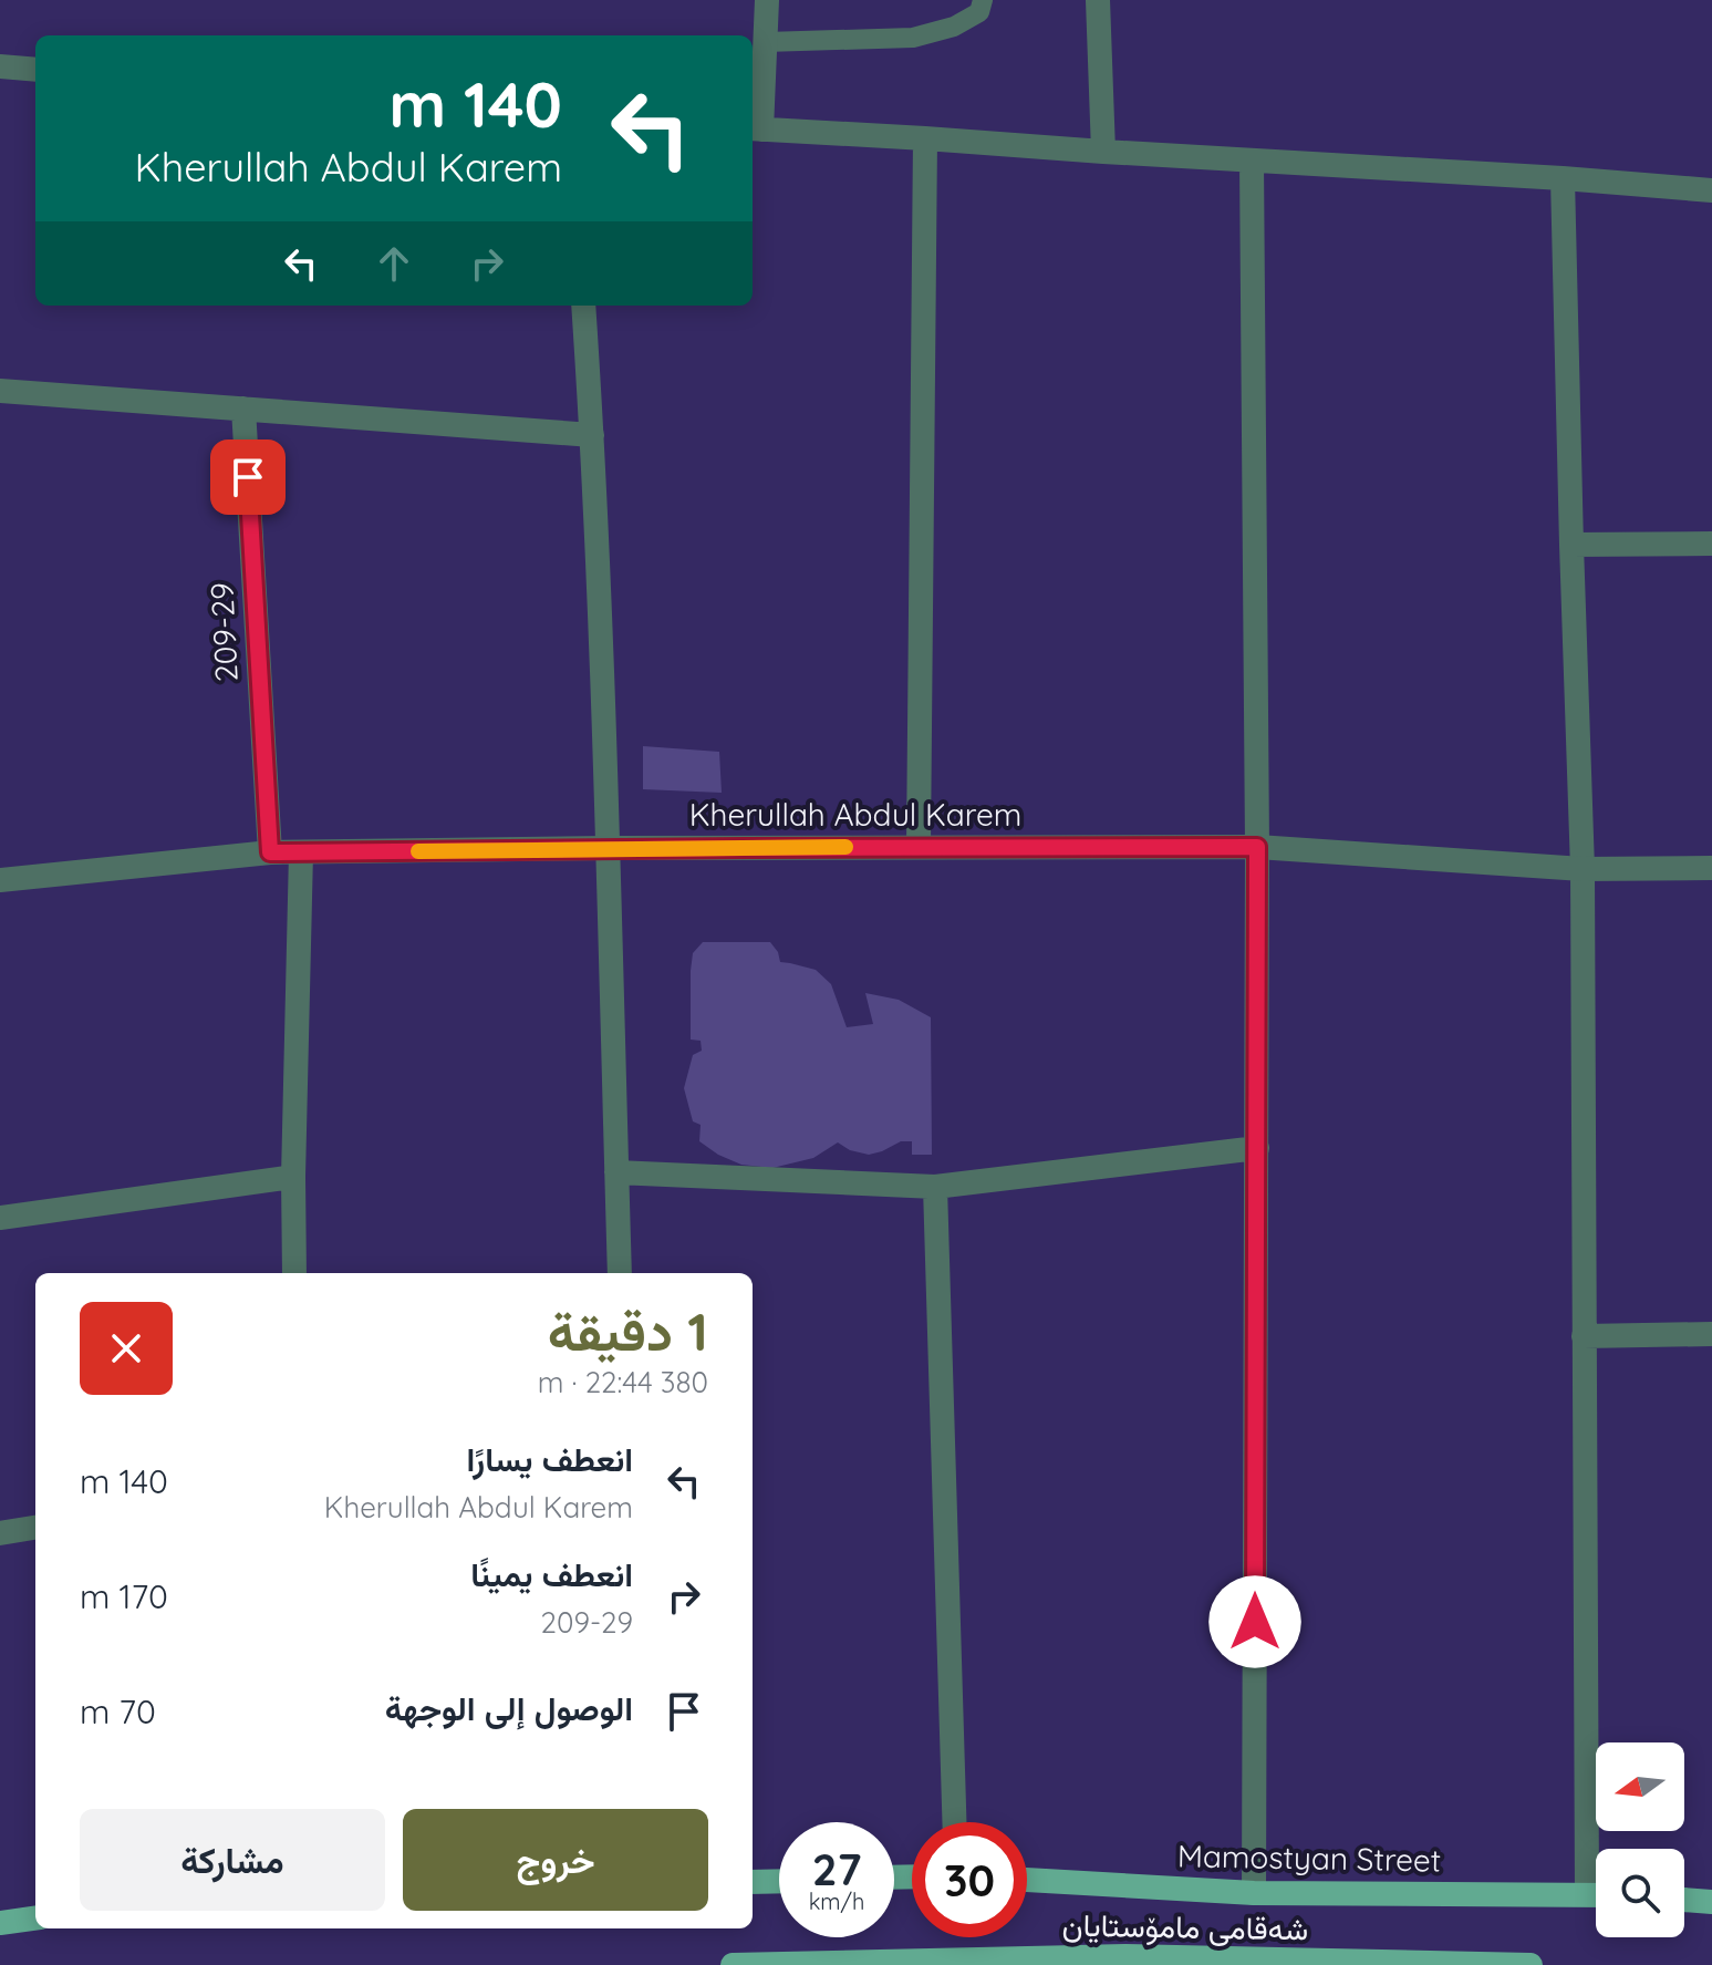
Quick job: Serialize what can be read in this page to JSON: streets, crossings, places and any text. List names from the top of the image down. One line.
{"streets":{"main road":["Mamostyan Street","شەقامی مامۆستایان"],"street":["209-29","Kherullah Abdul Karem"]},"crossings":[["209-29","Kherullah Abdul Karem"]],"north":"left","page":{"turn":["140 m","Kherullah Abdul Karem"],"heading":["1 دقيقة","380 m · 22:44"],"list":[{"name":"انعطف يسارًا","note":"Kherullah Abdul Karem","value":"140 m"},{"name":"انعطف يمينًا","note":"209-29","value":"170 m"},{"name":"الوصول إلى الوجهة","value":"70 m"}],"buttons":["خروج","مشاركة"],"speed":"27 km/h","limit":"30"}}
